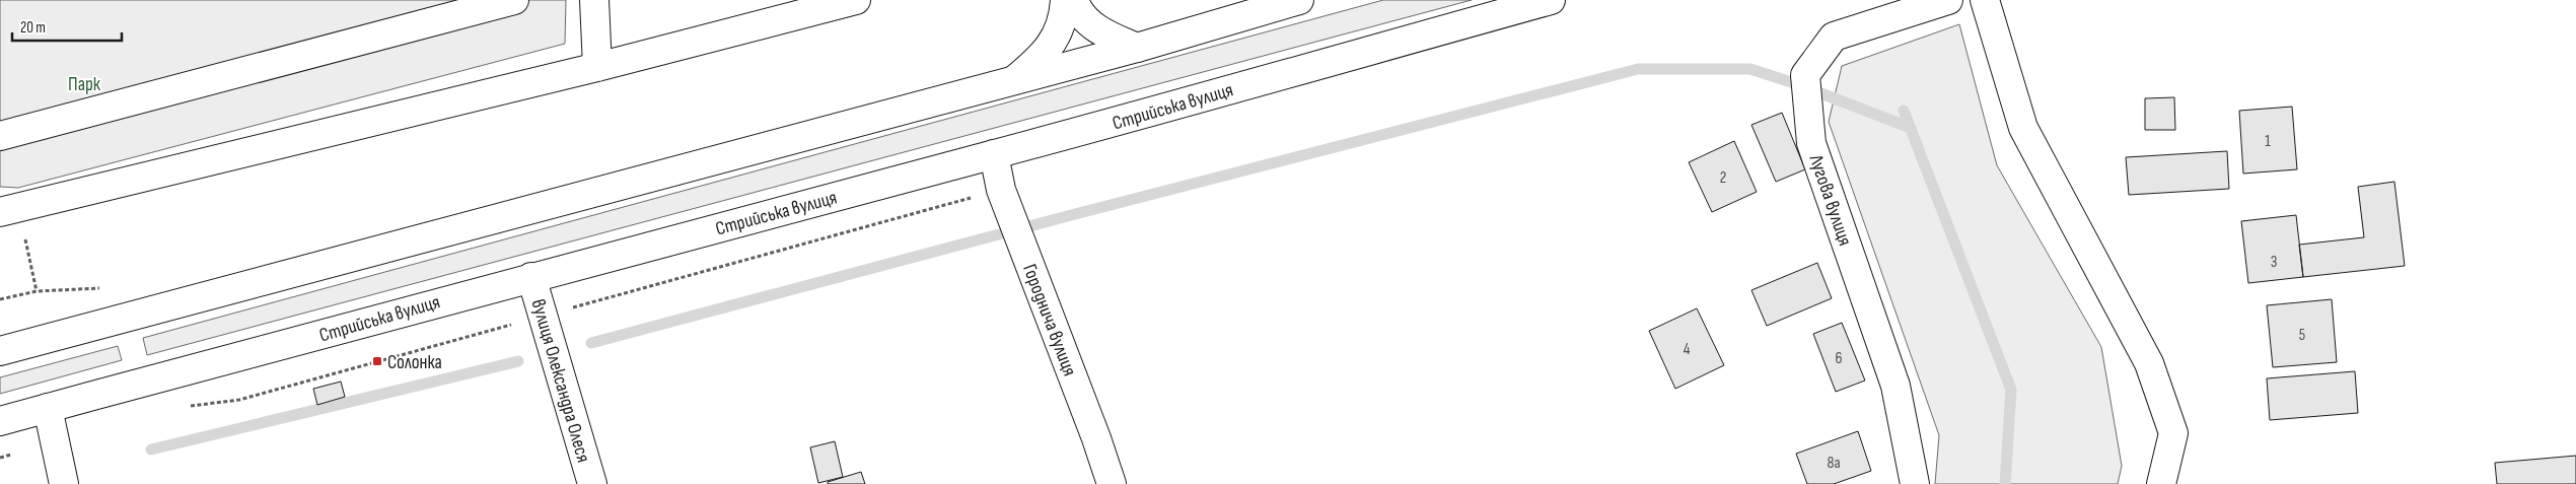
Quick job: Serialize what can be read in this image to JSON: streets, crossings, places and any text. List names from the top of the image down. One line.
{"streets":{"main road":["Стрийська вулиця","Лугова вулиця","Городнича вулиця","вулиця Олександра Олеся"]},"crossings":[["Стрийська вулиця","Городнича вулиця"],["Стрийська вулиця","вулиця Олександра Олеся"]],"parks":["Парк"],"places":{"transit":["Солонка"]},"house_numbers":["1","2","3","5","4","6","8а"],"scale_bar":"20 m"}
